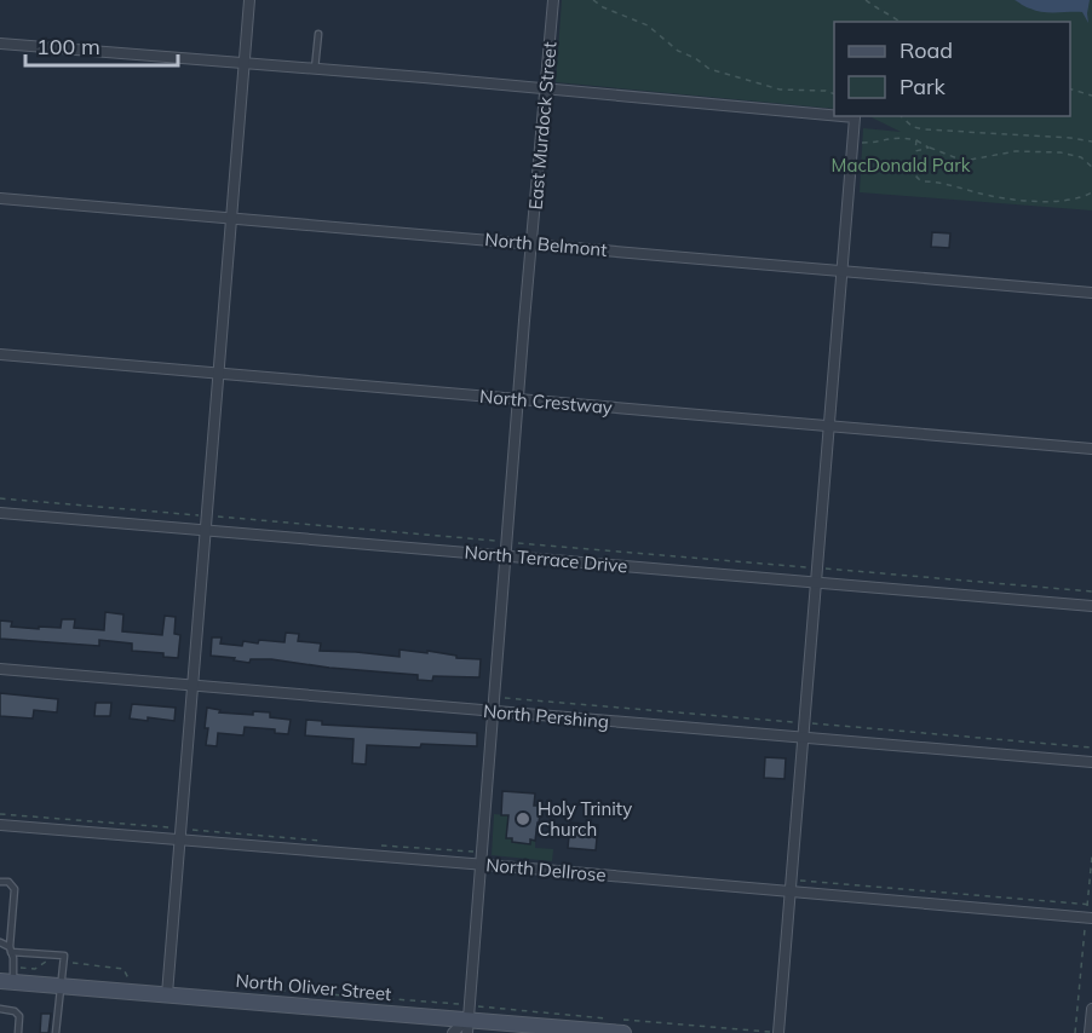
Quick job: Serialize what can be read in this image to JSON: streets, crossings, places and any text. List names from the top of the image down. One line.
{"streets":{"main road":["North Oliver Street"],"street":["East Murdock Street","North Belmont","North Crestway","North Terrace Drive","North Pershing","North Dellrose"]},"crossings":[["East Murdock Street","North Belmont"],["East Murdock Street","North Crestway"],["East Murdock Street","North Terrace Drive"],["East Murdock Street","North Pershing"],["East Murdock Street","North Dellrose"],["East Murdock Street","North Oliver Street"]],"parks":["MacDonald Park"],"places":["Holy Trinity Church"],"legend":["Road","Park"],"scale_bar":"100 m"}
